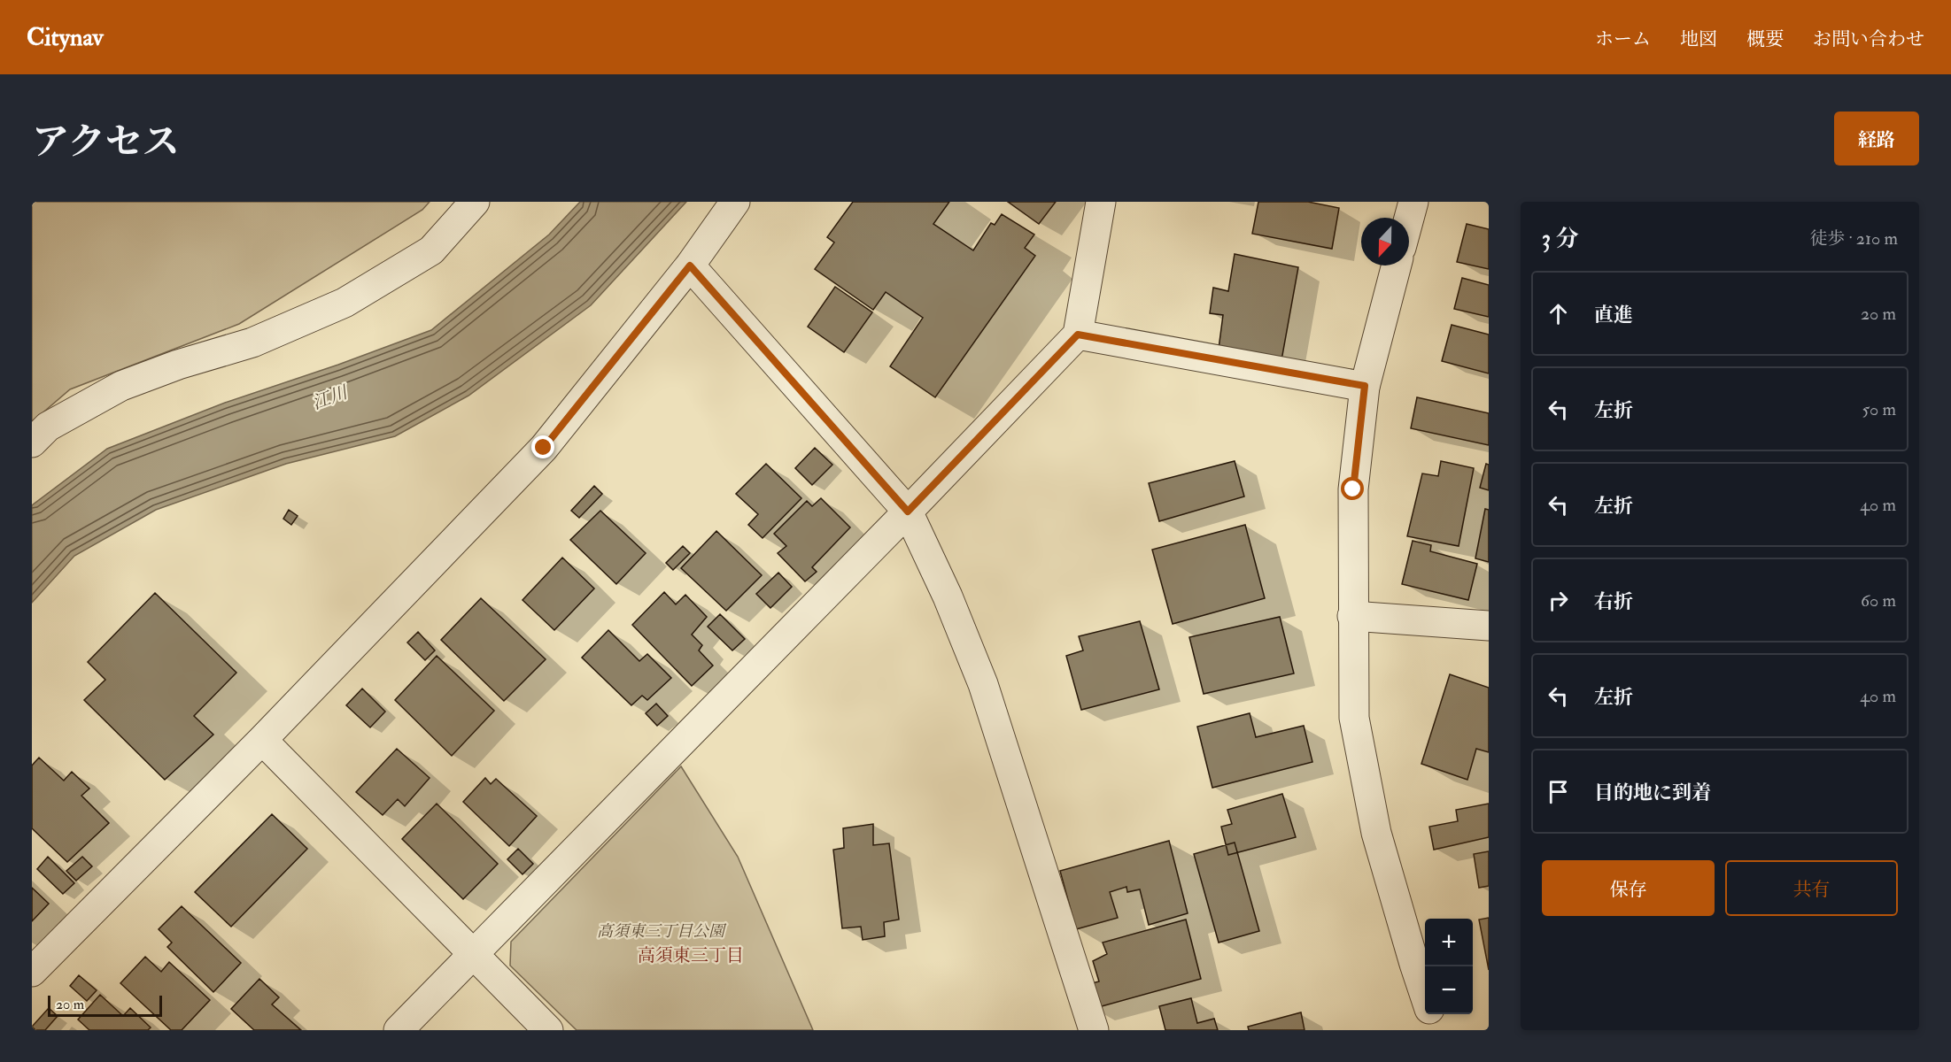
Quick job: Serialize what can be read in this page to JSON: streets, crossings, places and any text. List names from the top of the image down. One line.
{"districts":["高須東三丁目"],"water":["江川"],"parks":["高須東三丁目公園"],"scale_bar":"20 m","north":"bottom","page":{"header":"Citynav","nav":["ホーム","地図","概要","お問い合わせ"],"title":"アクセス","buttons":["経路",["保存","共有"]],"heading":["3 分","徒歩 · 210 m"],"list":[["直進","20 m"],["左折","50 m"],["左折","40 m"],["右折","60 m"],["左折","40 m"],"目的地に到着"],"map_buttons":["+","−"],"scale":"20 m"}}
